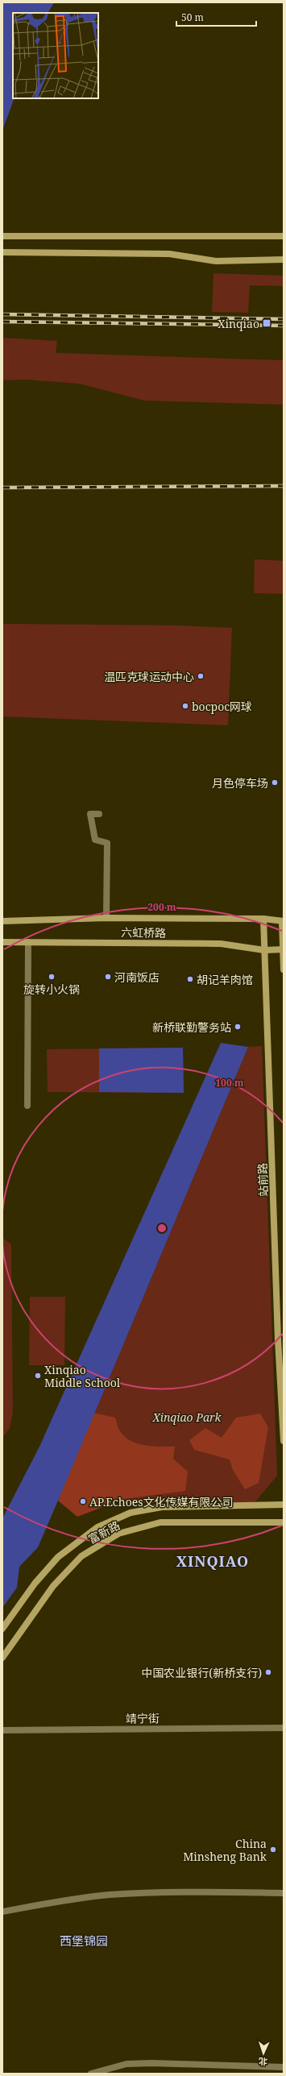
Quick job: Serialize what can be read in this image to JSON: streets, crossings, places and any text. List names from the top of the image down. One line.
{"streets":{"street":["六虹桥路","站前路","富新路","靖宁街"]},"crossings":[["六虹桥路","站前路"]],"districts":["XINQIAO","西堡锦园"],"parks":["Xinqiao Park"],"places":{"transit":["Xinqiao"],"other":["温匹克球运动中心","bocpoc网球","月色停车场","旋转小火锅","河南饭店","胡记羊肉馆","新桥联勤警务站","Xinqiao Middle School","AP.Echoes文化传媒有限公司","中国农业银行(新桥支行)","China Minsheng Bank"]},"scale_bar":"50 m","north":"bottom","rings":["200 m","100 m"]}
